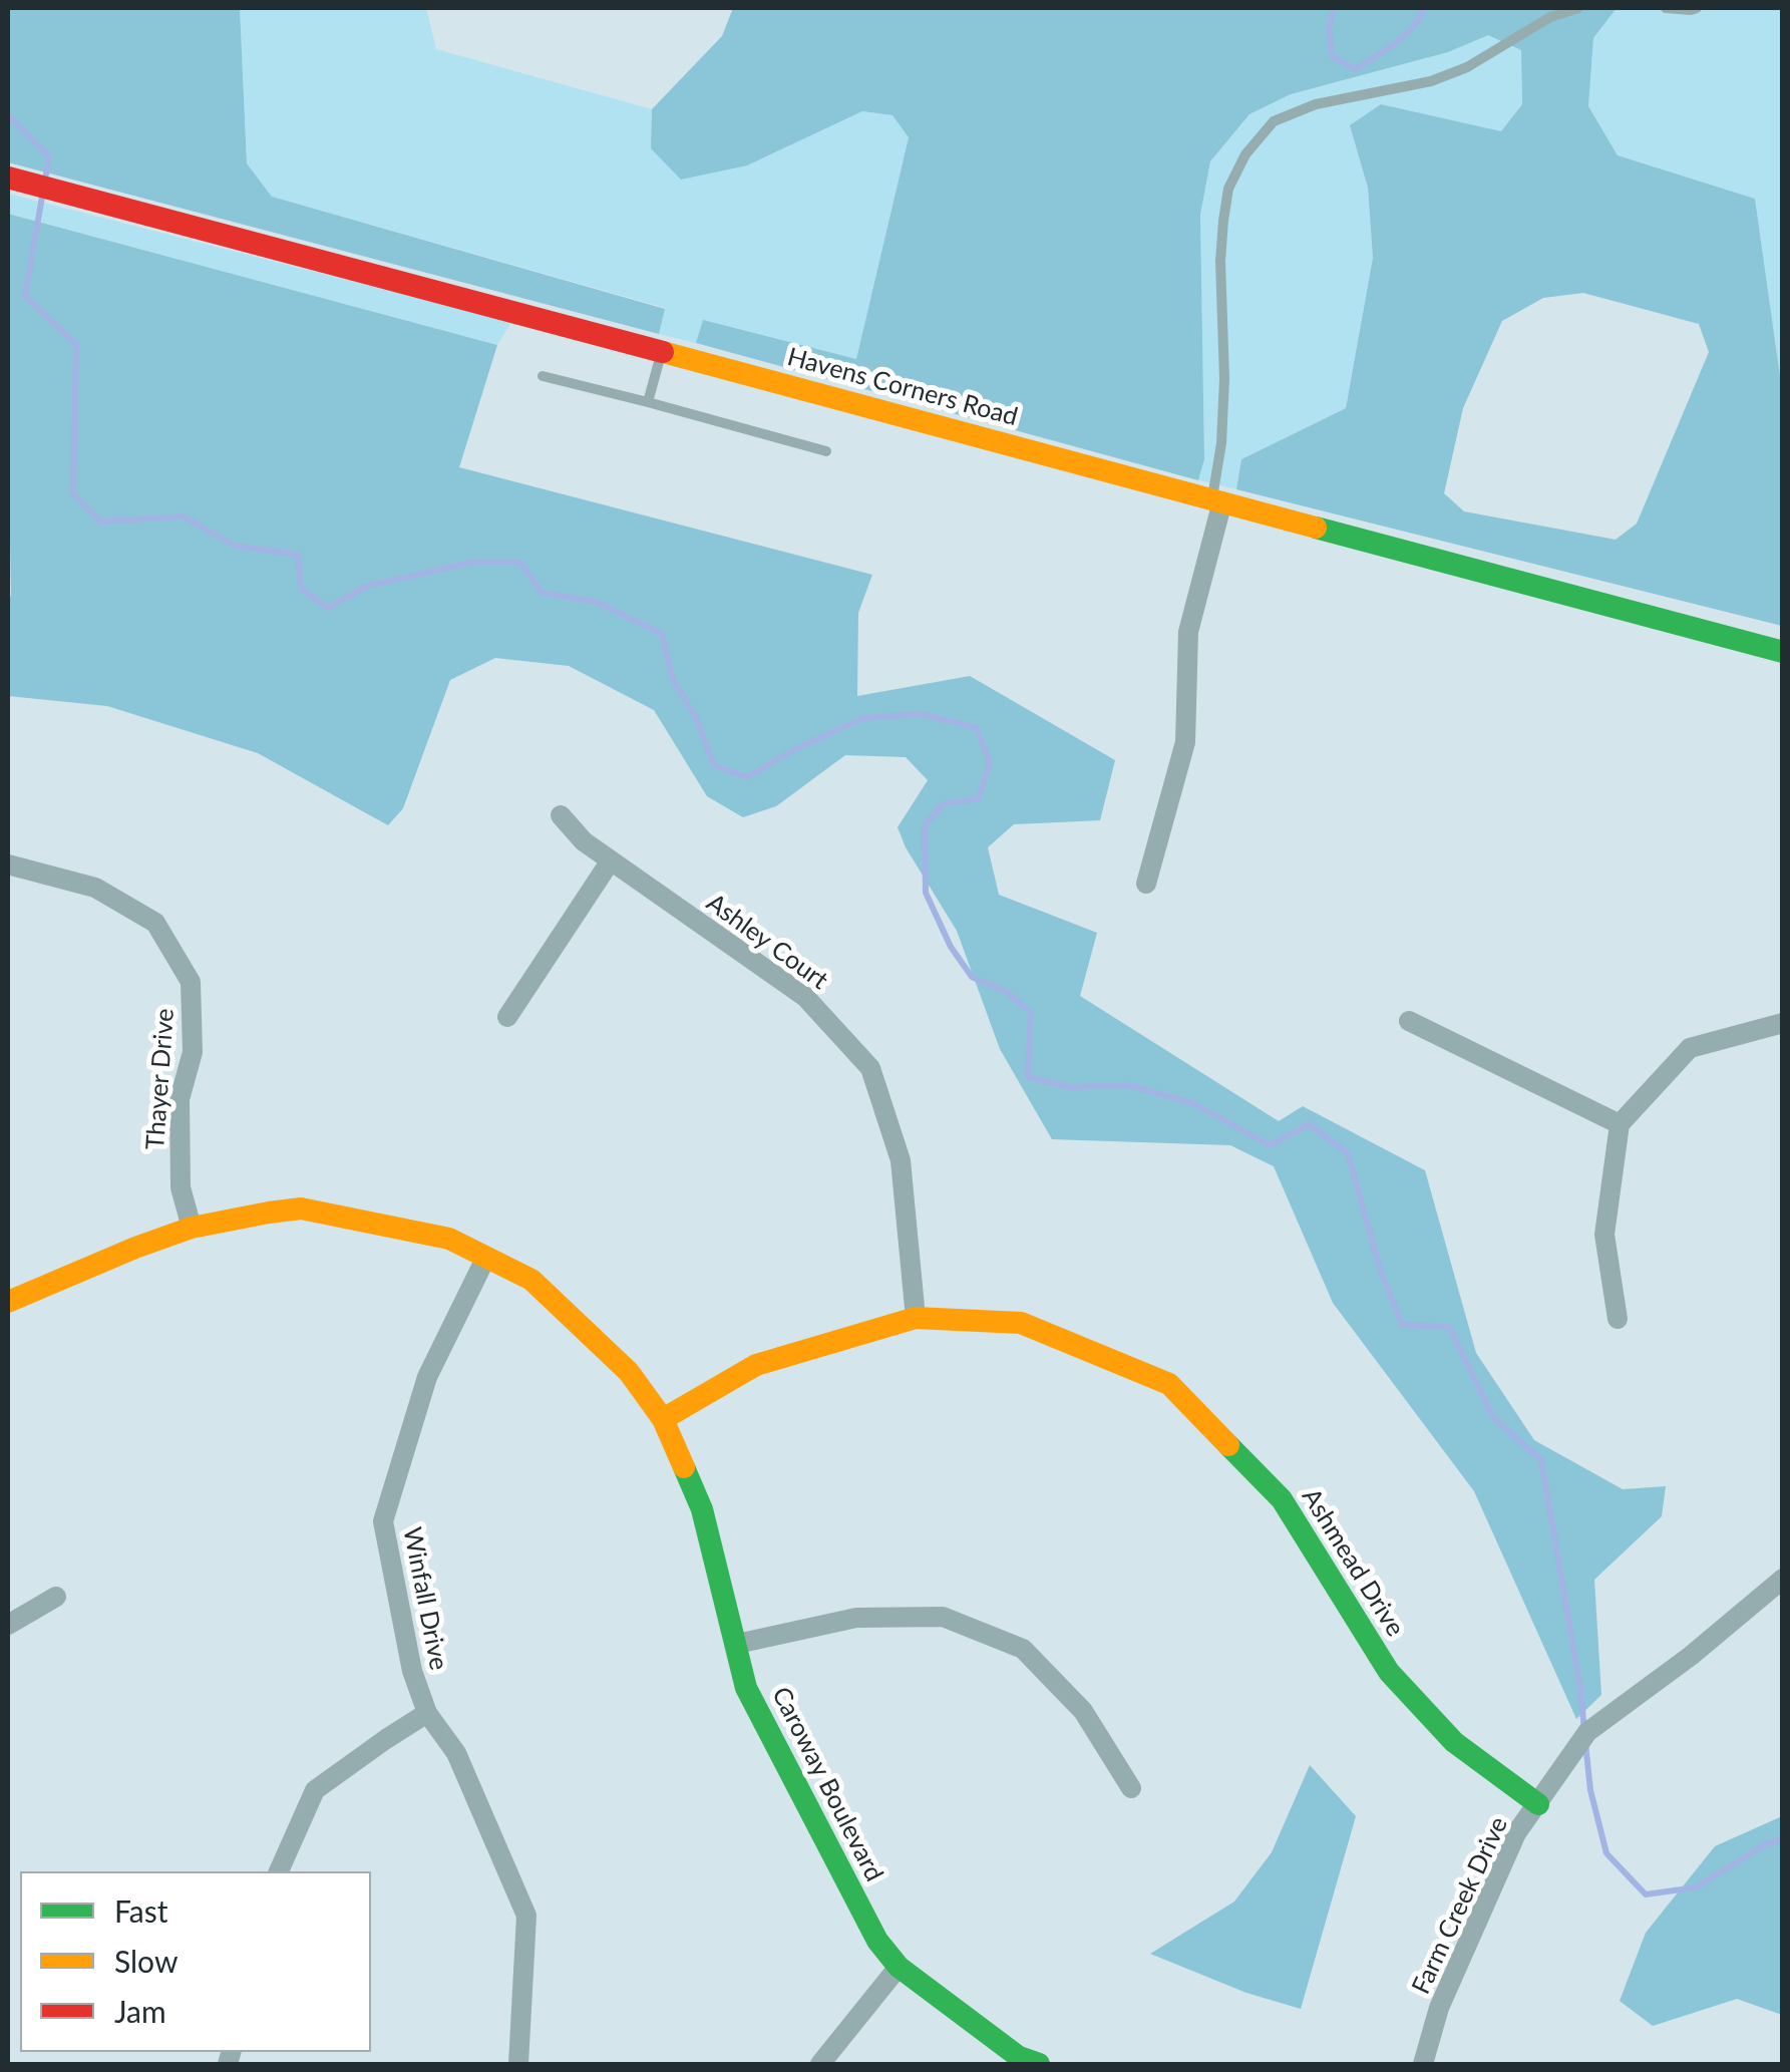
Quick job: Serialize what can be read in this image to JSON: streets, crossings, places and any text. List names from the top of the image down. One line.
{"streets":{"street":["Havens Corners Road","Ashley Court","Thayer Drive","Ashmead Drive","Winfall Drive","Caroway Boulevard","Farm Creek Drive"]},"crossings":[["Ashley Court","Ashmead Drive"],["Thayer Drive","Caroway Boulevard"],["Ashmead Drive","Caroway Boulevard"],["Ashmead Drive","Farm Creek Drive"],["Winfall Drive","Caroway Boulevard"]],"legend":["Fast","Slow","Jam"]}
